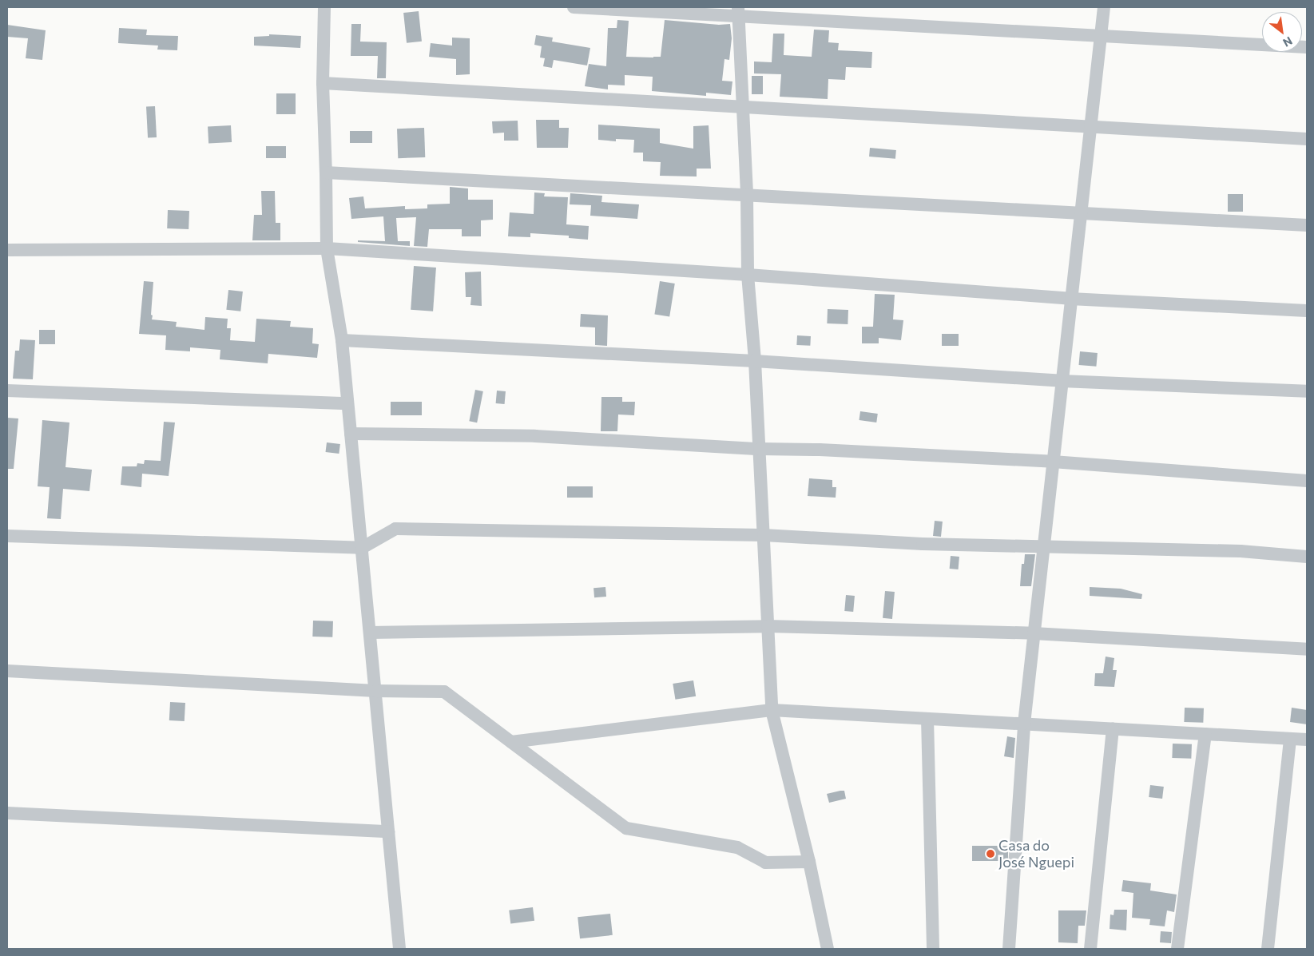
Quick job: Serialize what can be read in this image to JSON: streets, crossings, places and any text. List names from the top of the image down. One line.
{"places":["Casa do José Nguepi"],"north":"bottom right"}
